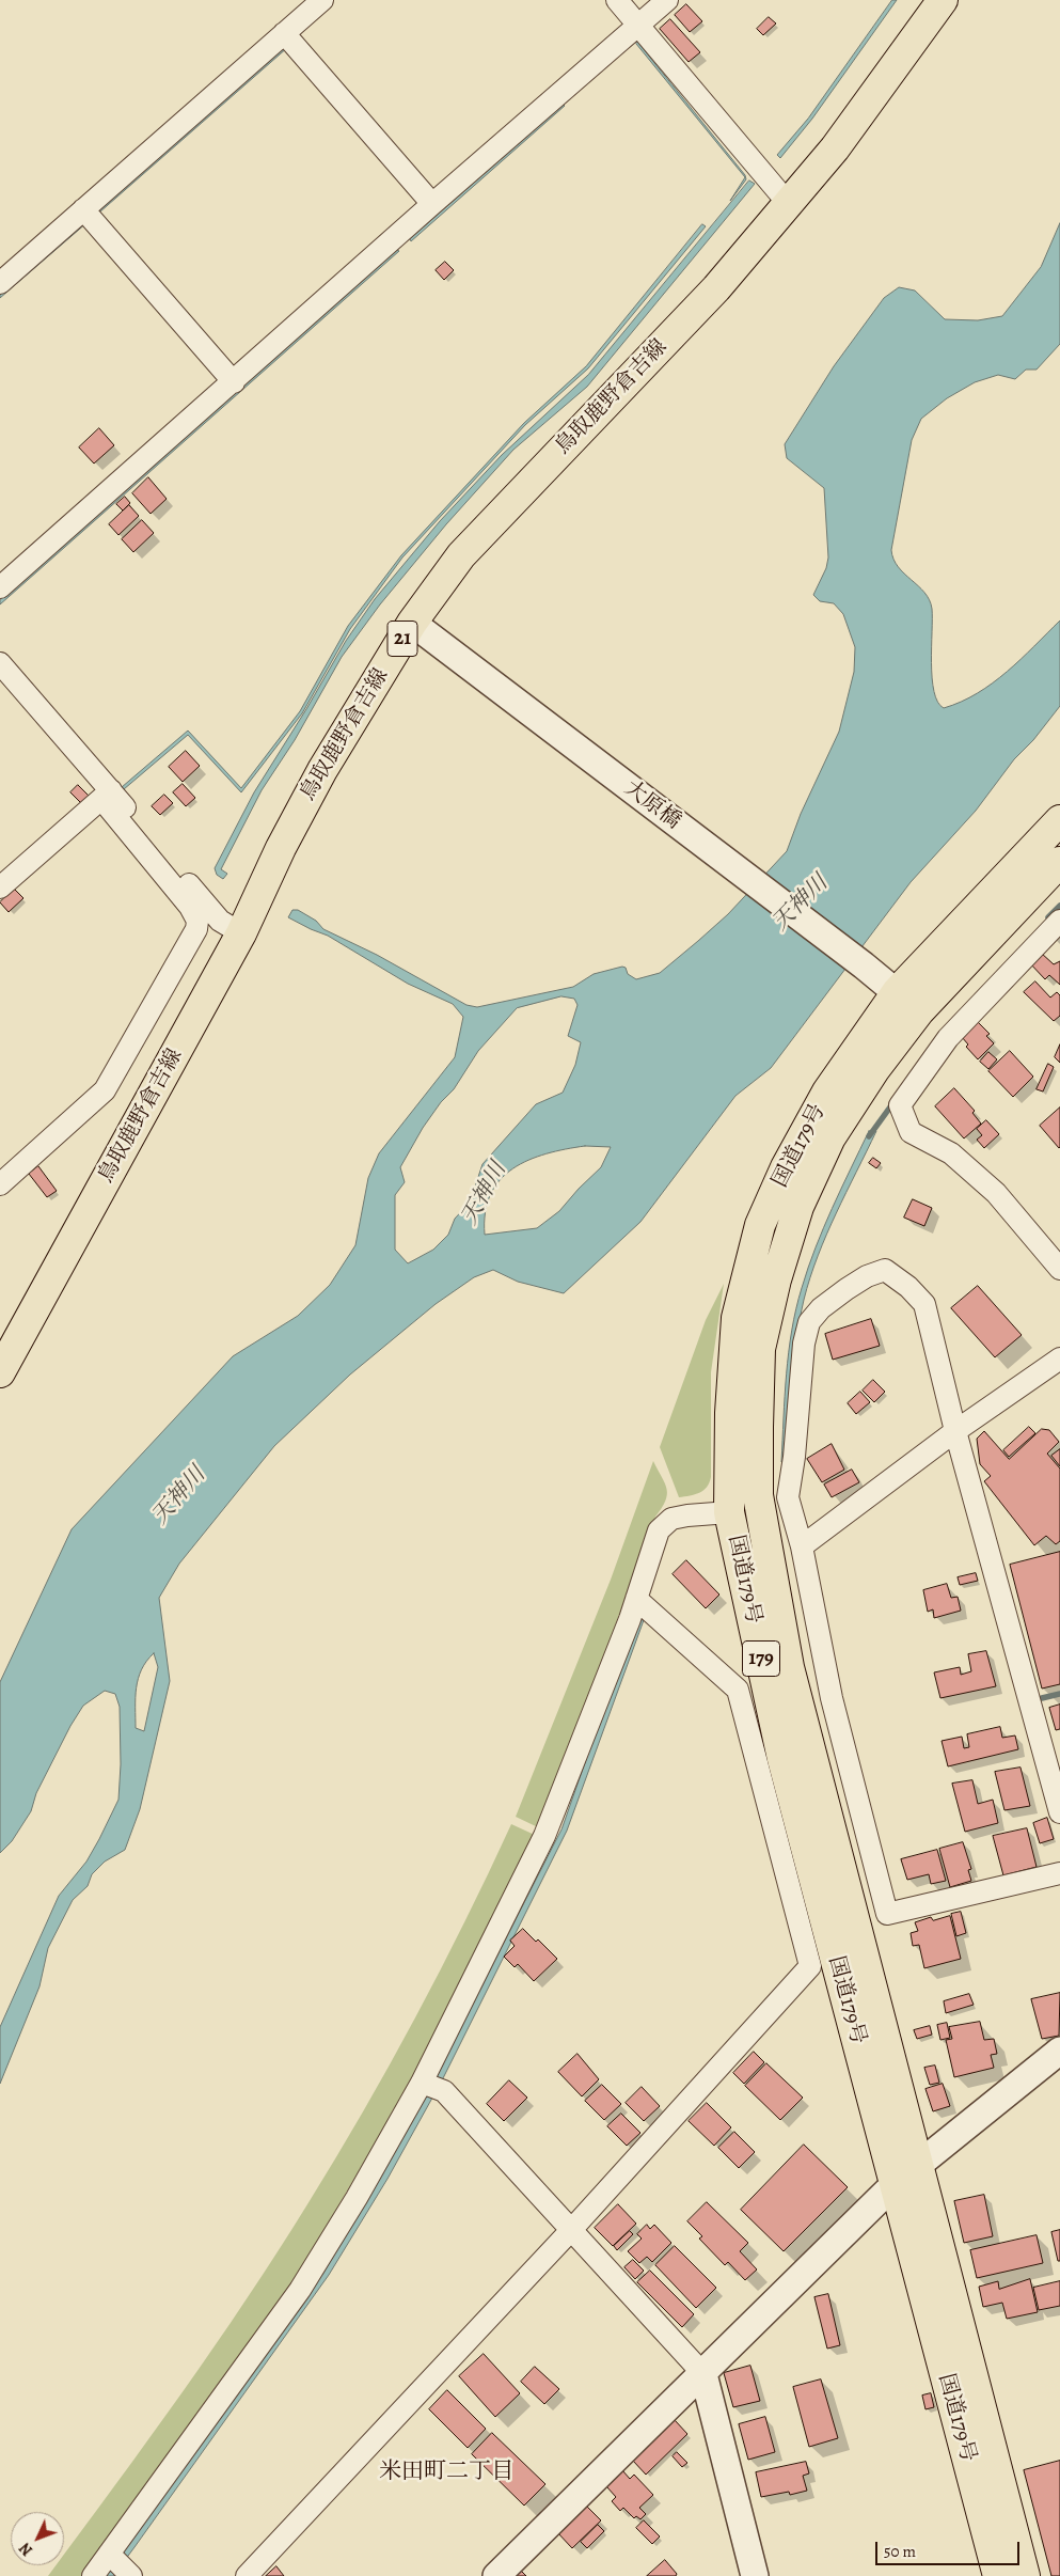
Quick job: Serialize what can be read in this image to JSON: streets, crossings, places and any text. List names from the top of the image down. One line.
{"streets":{"main road":["鳥取鹿野倉吉線","21","国道179号","179"],"street":["大原橋"]},"crossings":[["鳥取鹿野倉吉線","大原橋"],["大原橋","国道179号"]],"districts":["米田町二丁目"],"water":["天神川"],"scale_bar":"50 m","north":"bottom left"}
